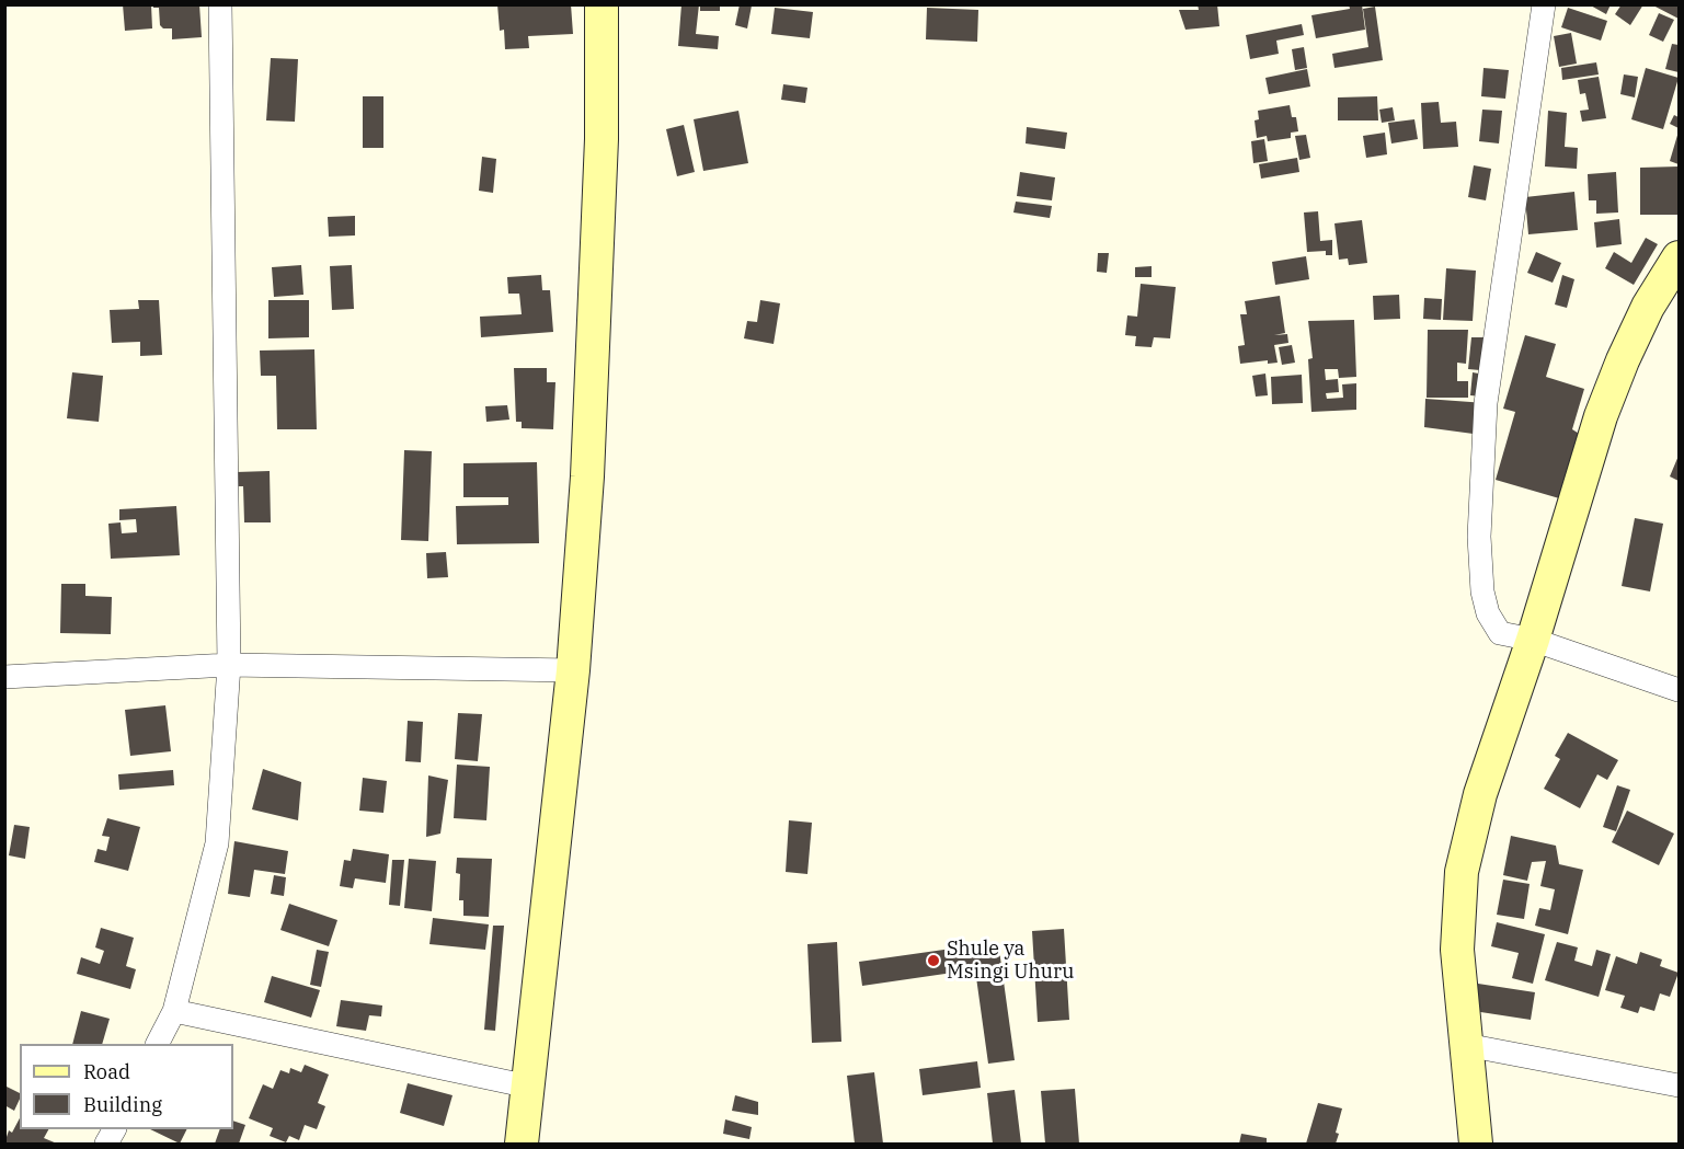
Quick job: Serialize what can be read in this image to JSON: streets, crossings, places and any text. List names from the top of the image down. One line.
{"places":["Shule ya Msingi Uhuru"],"legend":["Road","Building"]}
